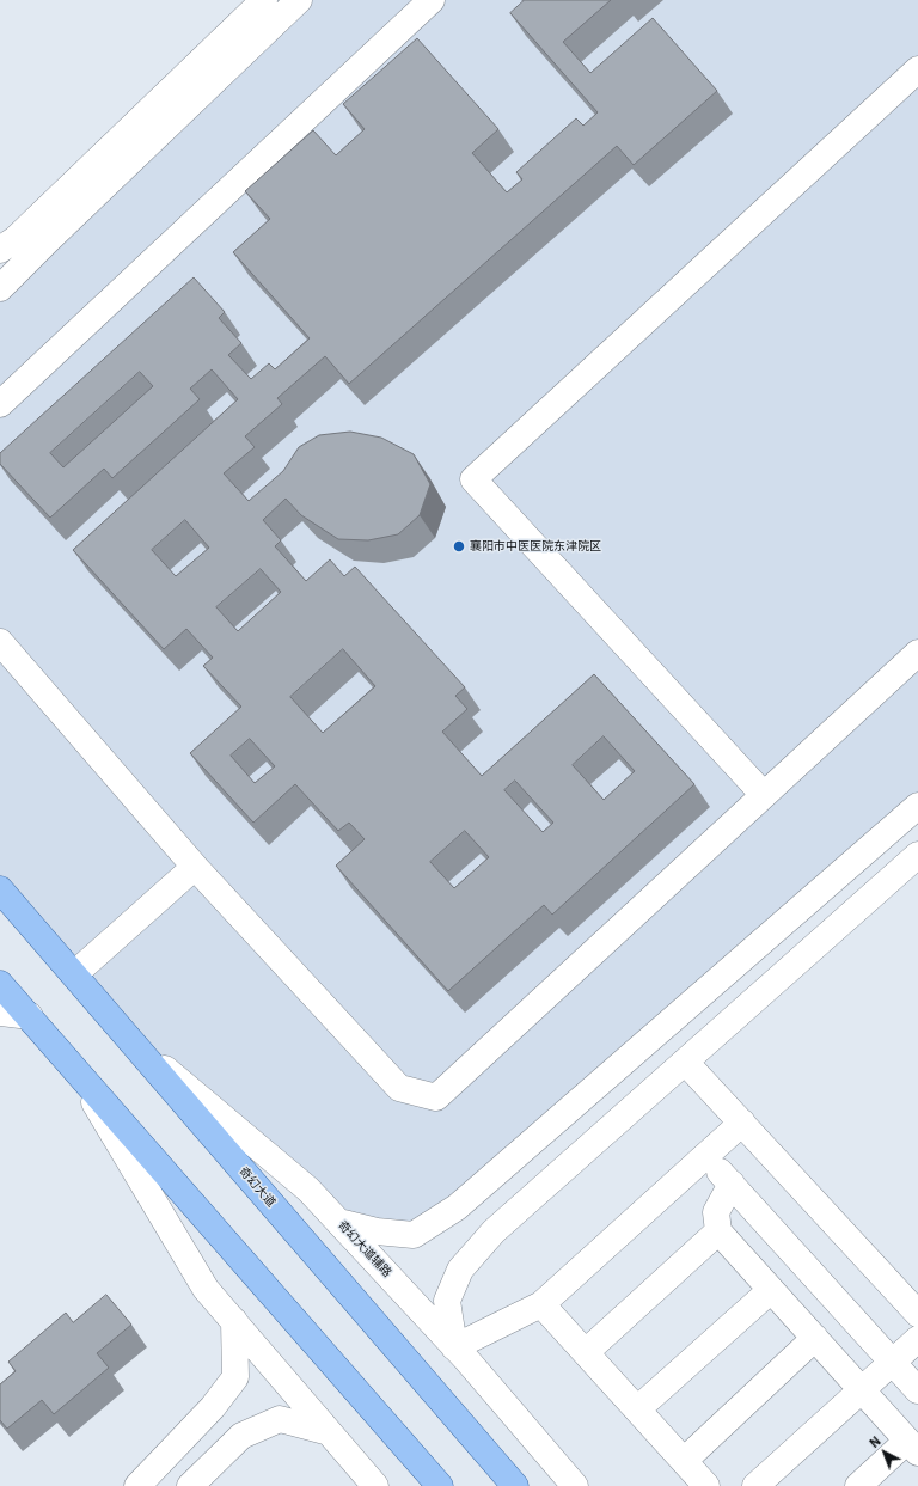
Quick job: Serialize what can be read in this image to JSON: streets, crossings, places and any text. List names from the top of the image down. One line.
{"streets":{"main road":["奇幻大道"],"street":["奇幻大道辅路"]},"crossings":[["奇幻大道","奇幻大道辅路"]],"places":["襄阳市中医医院东津院区"],"north":"top left"}
